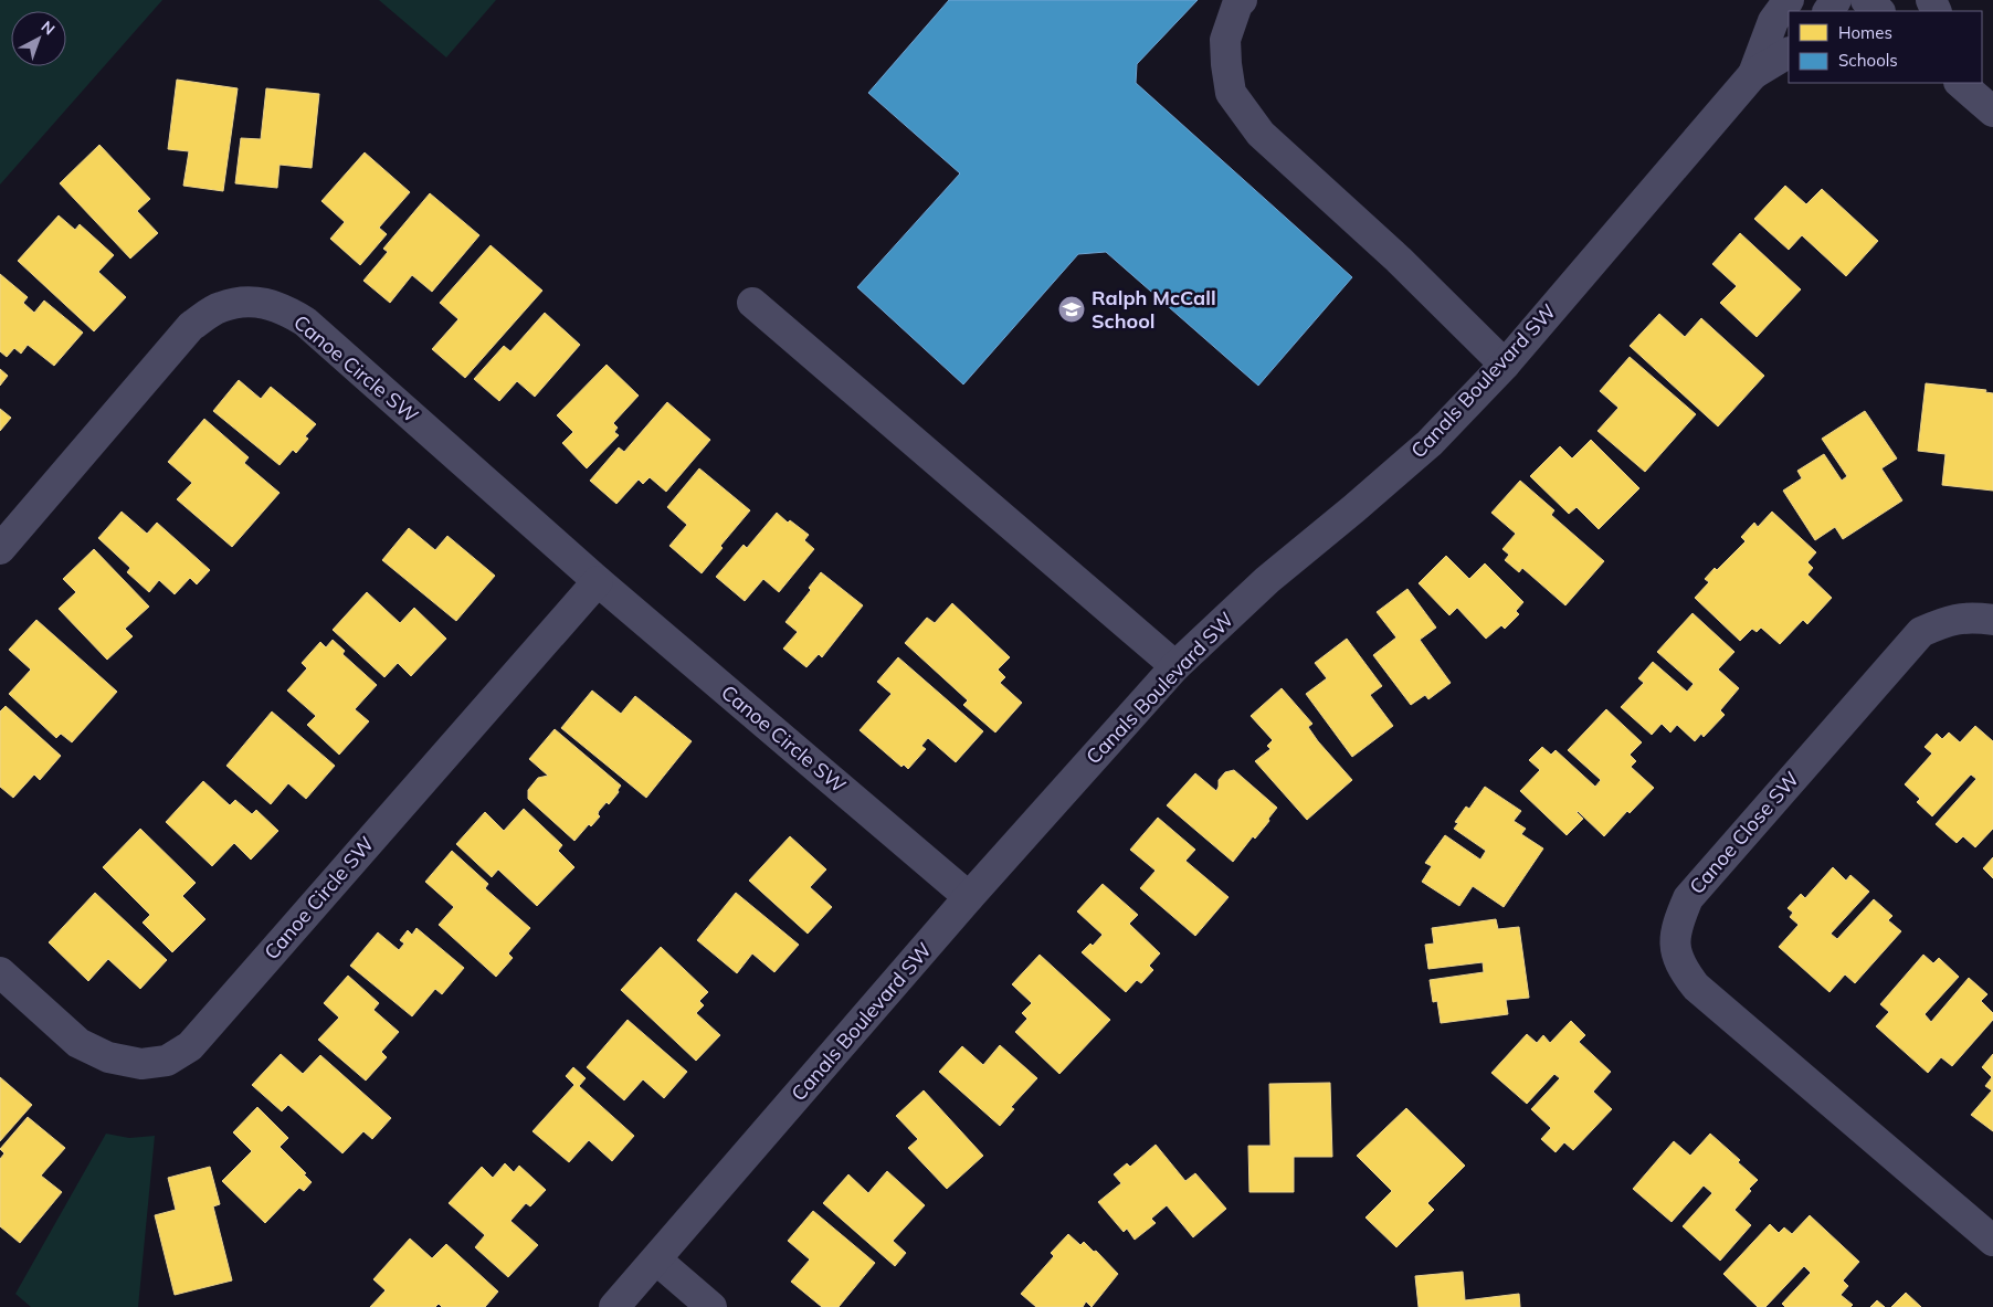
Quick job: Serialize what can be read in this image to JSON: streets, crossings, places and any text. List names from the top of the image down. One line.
{"streets":{"street":["Canoe Circle SW","Canals Boulevard SW","Canoe Close SW"]},"crossings":[["Canoe Circle SW","Canals Boulevard SW"]],"places":{"school or university":["Ralph McCall School"]},"legend":["Homes","Schools"],"north":"top right"}
